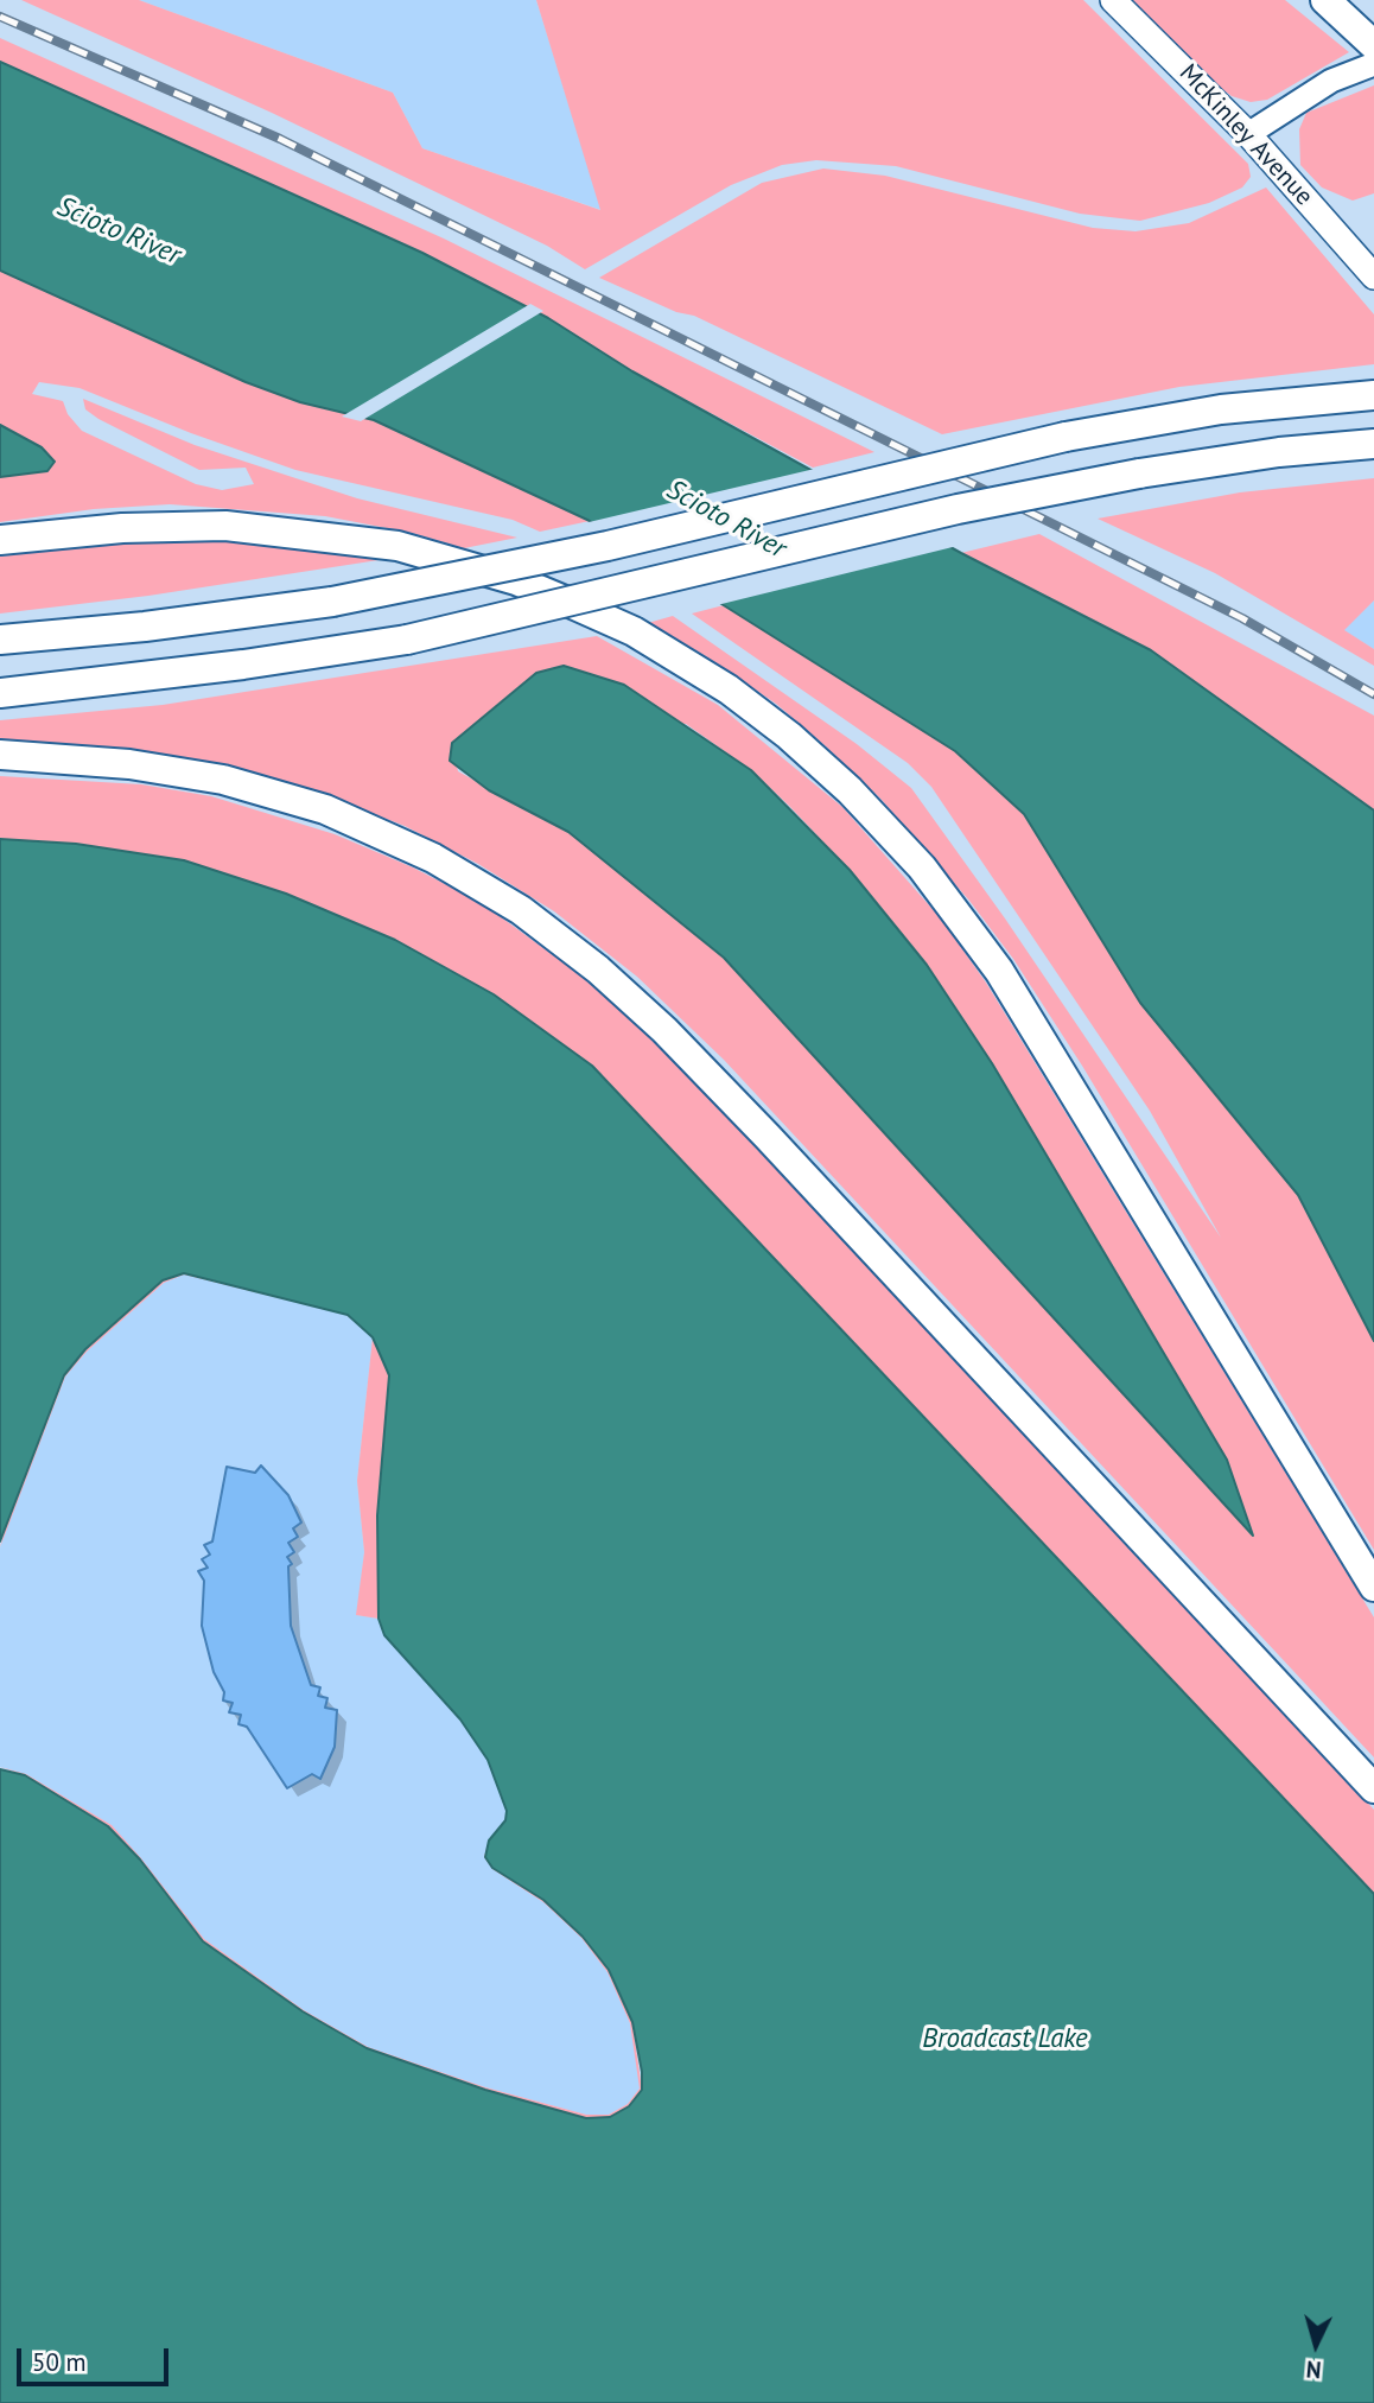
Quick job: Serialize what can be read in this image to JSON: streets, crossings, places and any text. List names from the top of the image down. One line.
{"streets":{"main road":["McKinley Avenue"]},"water":["Scioto River","Broadcast Lake"],"scale_bar":"50 m","north":"bottom"}
